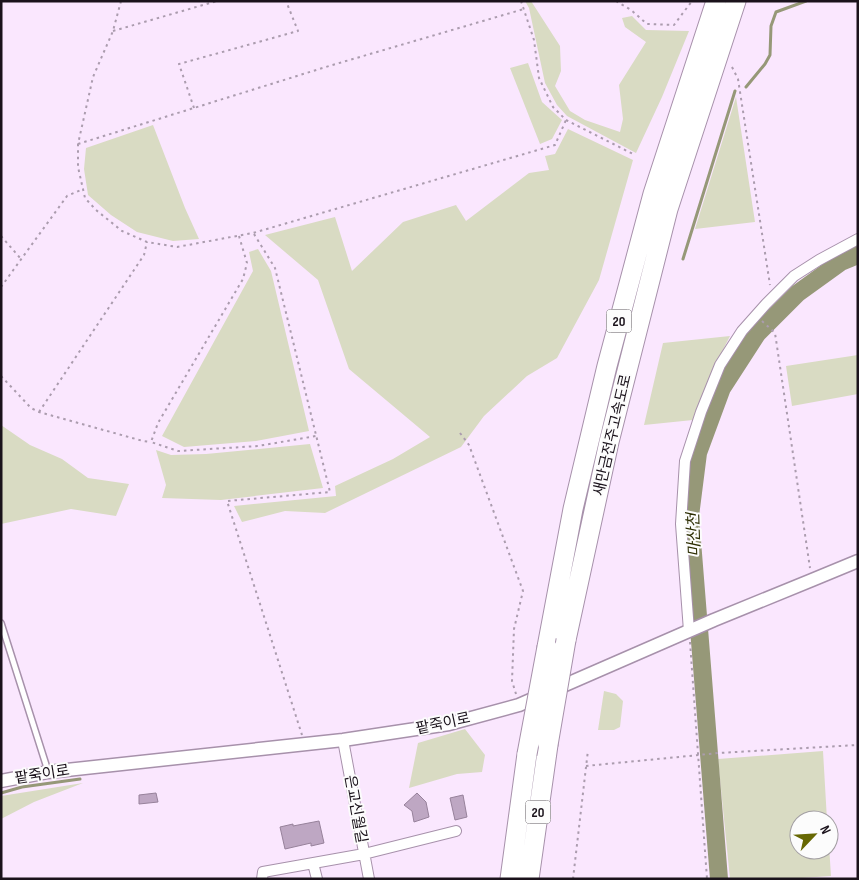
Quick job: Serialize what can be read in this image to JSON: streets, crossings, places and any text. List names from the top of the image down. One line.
{"streets":{"highway":["20","새만금전주고속도로"],"street":["팥죽이로","은교신월길"]},"crossings":[["팥죽이로","은교신월길"]],"water":["마산천"],"north":"top right"}
